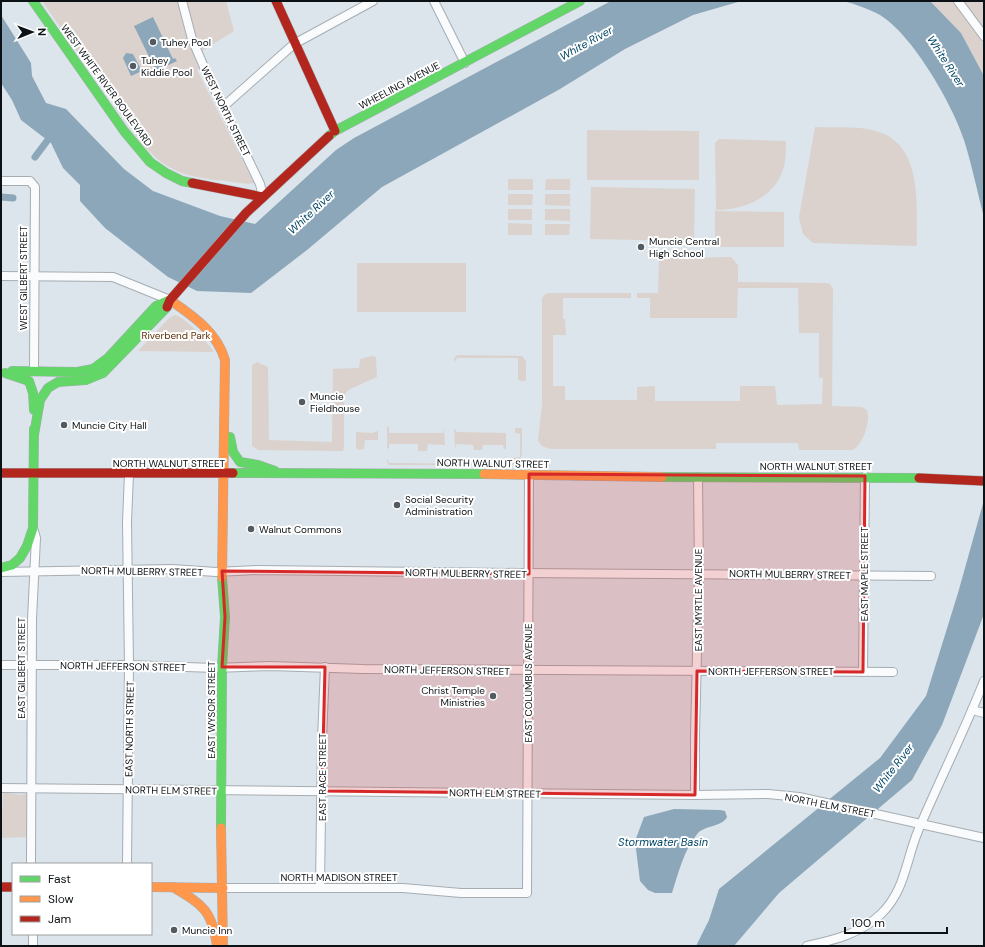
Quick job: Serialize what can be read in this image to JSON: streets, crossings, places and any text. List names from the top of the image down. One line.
{"streets":{"main road":["WEST WHITE RIVER BOULEVARD","WHEELING AVENUE","NORTH WALNUT STREET","EAST GILBERT STREET","EAST WYSOR STREET","NORTH MADISON STREET"],"street":["WEST NORTH STREET","WEST GILBERT STREET","NORTH MULBERRY STREET","EAST MAPLE STREET","EAST MYRTLE AVENUE","NORTH JEFFERSON STREET","EAST COLUMBUS AVENUE","EAST NORTH STREET","EAST RACE STREET","NORTH ELM STREET"]},"crossings":[["WEST WHITE RIVER BOULEVARD","WHEELING AVENUE"],["WEST WHITE RIVER BOULEVARD","WEST NORTH STREET"],["WHEELING AVENUE","WEST NORTH STREET"],["NORTH WALNUT STREET","EAST MAPLE STREET"],["NORTH WALNUT STREET","EAST MYRTLE AVENUE"],["NORTH WALNUT STREET","EAST GILBERT STREET"],["NORTH WALNUT STREET","EAST COLUMBUS AVENUE"],["NORTH WALNUT STREET","EAST WYSOR STREET"],["NORTH WALNUT STREET","EAST NORTH STREET"],["NORTH MULBERRY STREET","EAST MAPLE STREET"],["NORTH MULBERRY STREET","EAST MYRTLE AVENUE"],["NORTH MULBERRY STREET","EAST GILBERT STREET"],["NORTH MULBERRY STREET","EAST COLUMBUS AVENUE"],["NORTH MULBERRY STREET","EAST WYSOR STREET"],["NORTH MULBERRY STREET","EAST NORTH STREET"],["EAST MAPLE STREET","NORTH JEFFERSON STREET"],["EAST MYRTLE AVENUE","NORTH JEFFERSON STREET"],["EAST MYRTLE AVENUE","NORTH ELM STREET"],["NORTH JEFFERSON STREET","EAST GILBERT STREET"],["NORTH JEFFERSON STREET","EAST COLUMBUS AVENUE"],["NORTH JEFFERSON STREET","EAST WYSOR STREET"],["NORTH JEFFERSON STREET","EAST NORTH STREET"],["NORTH JEFFERSON STREET","EAST RACE STREET"],["EAST GILBERT STREET","NORTH ELM STREET"],["EAST COLUMBUS AVENUE","NORTH ELM STREET"],["EAST COLUMBUS AVENUE","NORTH MADISON STREET"],["EAST WYSOR STREET","NORTH ELM STREET"],["EAST WYSOR STREET","NORTH MADISON STREET"],["EAST NORTH STREET","NORTH ELM STREET"],["EAST RACE STREET","NORTH ELM STREET"],["EAST RACE STREET","NORTH MADISON STREET"]],"water":["White River","Stormwater Basin"],"parks":["Riverbend Park"],"places":["Tuhey Pool","Tuhey Kiddie Pool","Muncie Central High School","Muncie Fieldhouse","Muncie City Hall","Social Security Administration","Walnut Commons","Christ Temple Ministries","Muncie Inn"],"legend":["Fast","Slow","Jam"],"scale_bar":"100 m","north":"right"}
